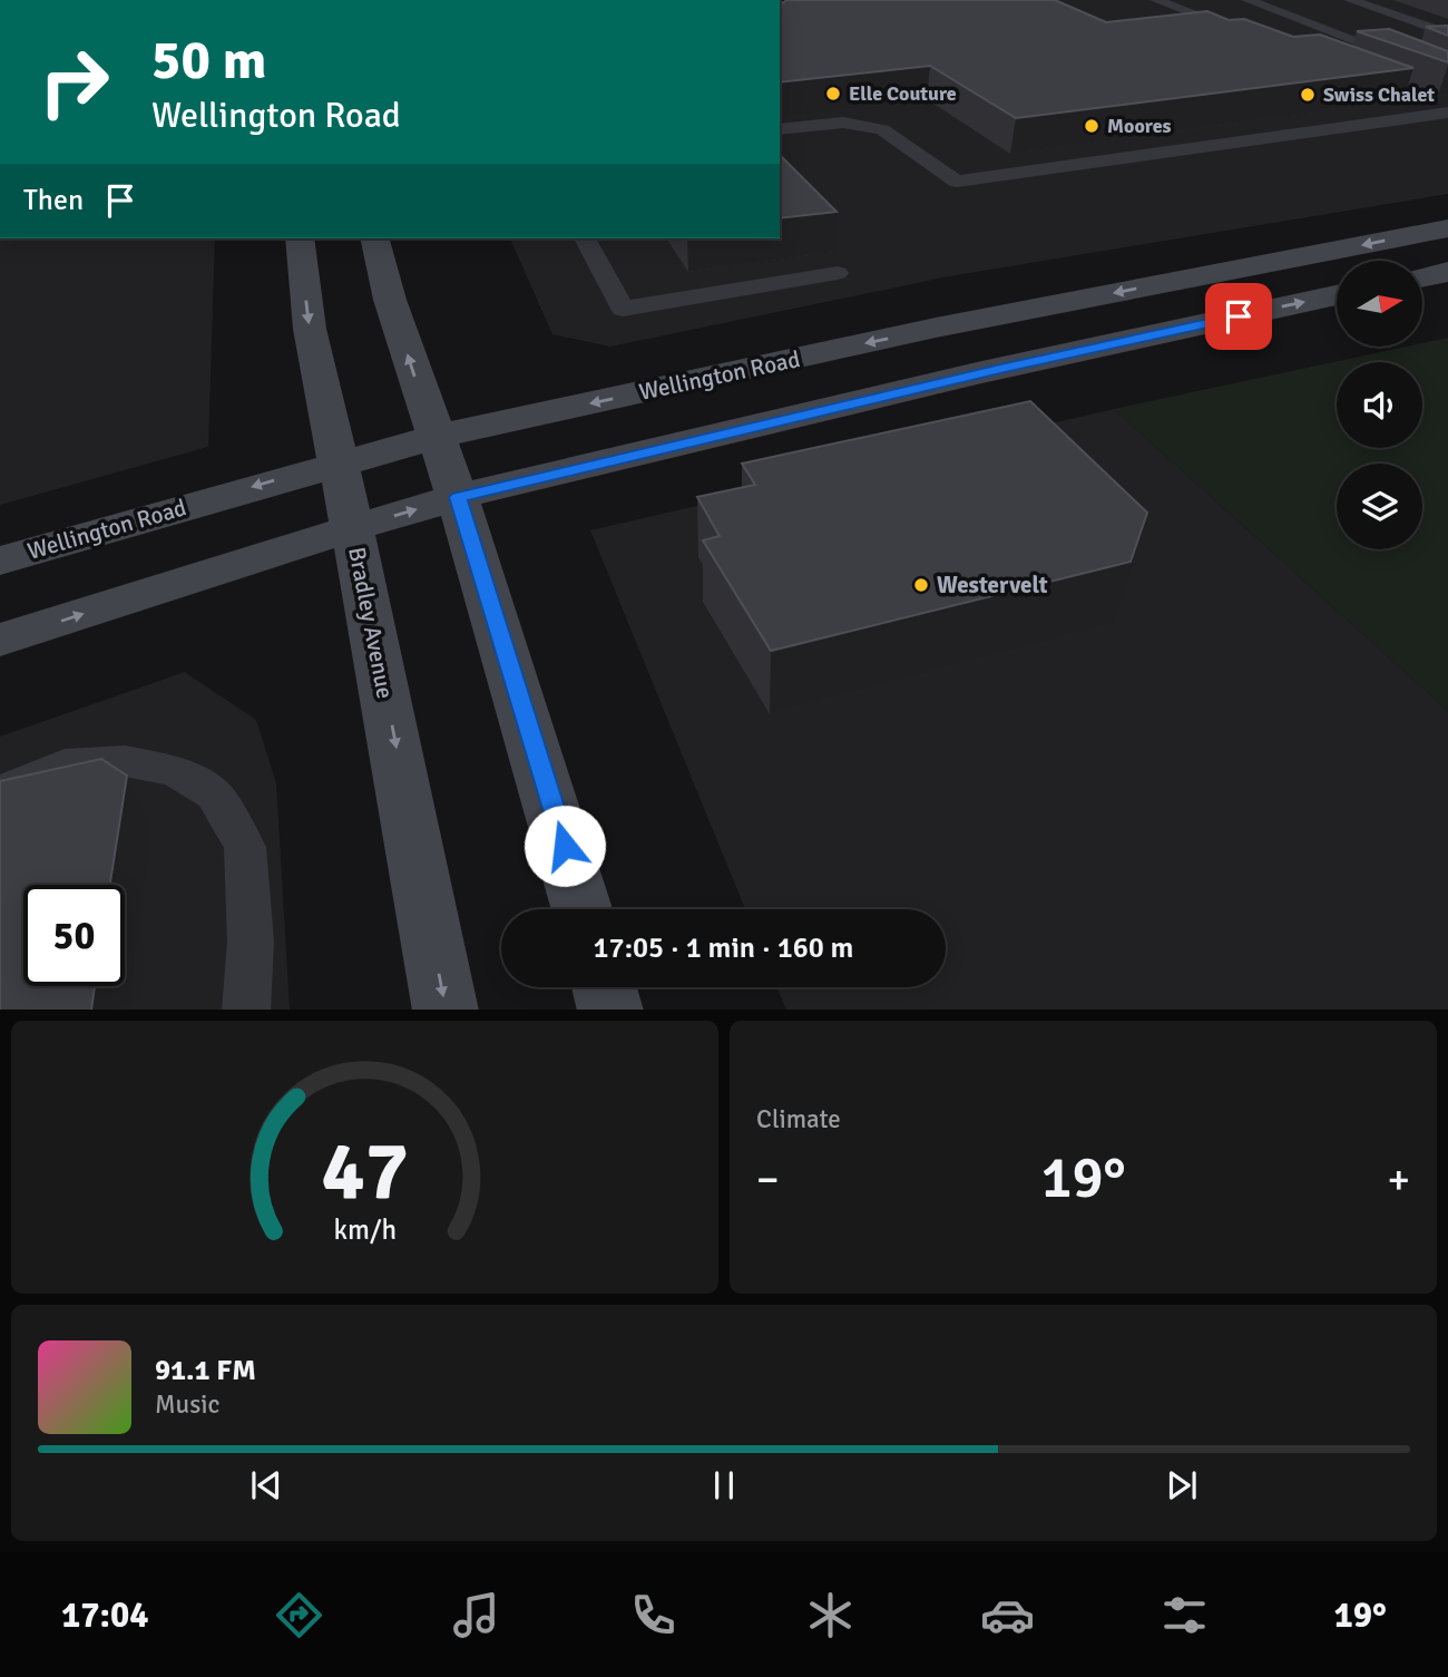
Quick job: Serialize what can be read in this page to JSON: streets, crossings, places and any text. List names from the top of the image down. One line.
{"streets":{"main road":["Wellington Road","Bradley Avenue"]},"crossings":[["Wellington Road","Bradley Avenue"]],"places":["Elle Couture","Swiss Chalet","Moores","Westervelt"],"north":"right","page":{"turn":["50 m","Wellington Road"],"then":"Then","limit":"50","trip":"17:05 · 1 min · 160 m","tile":"Climate","heat":["−","19°","+"],"song":["91.1 FM","Music"],"tabs":["17:04","19°"],"gauge":["47","km/h"]}}
